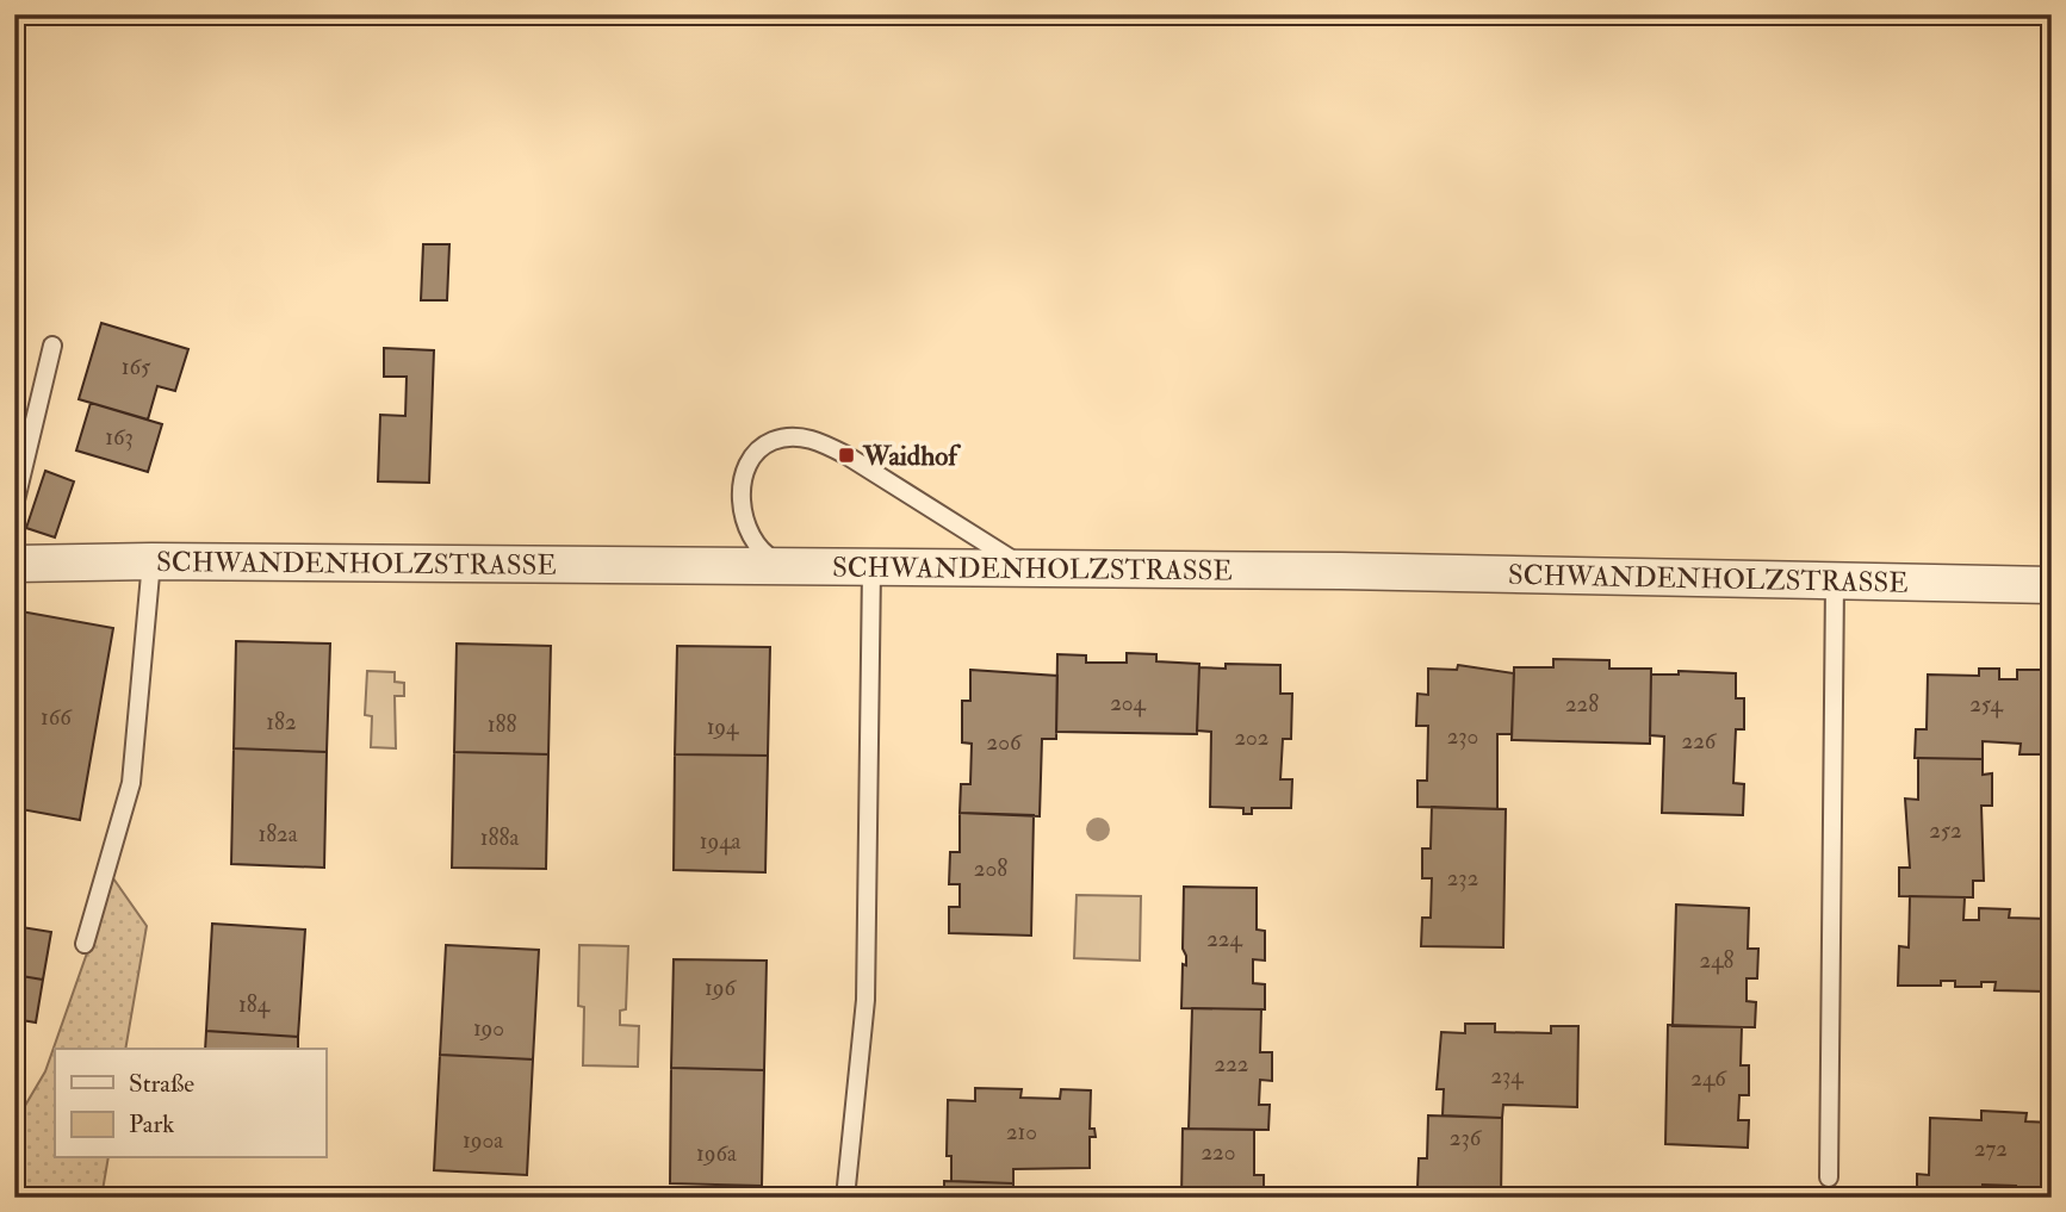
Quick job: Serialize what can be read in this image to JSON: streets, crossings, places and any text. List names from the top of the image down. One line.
{"streets":{"street":["SCHWANDENHOLZSTRASSE"]},"places":{"transit":["Waidhof"]},"house_numbers":["165","163","204","228","254","166","182","188","194","230","202","226","206","252","182a","188a","194a","208","232","224","248","196","184","190","222","234","246","210","236","190a","272","220","196a"],"legend":["Straße","Park"]}
